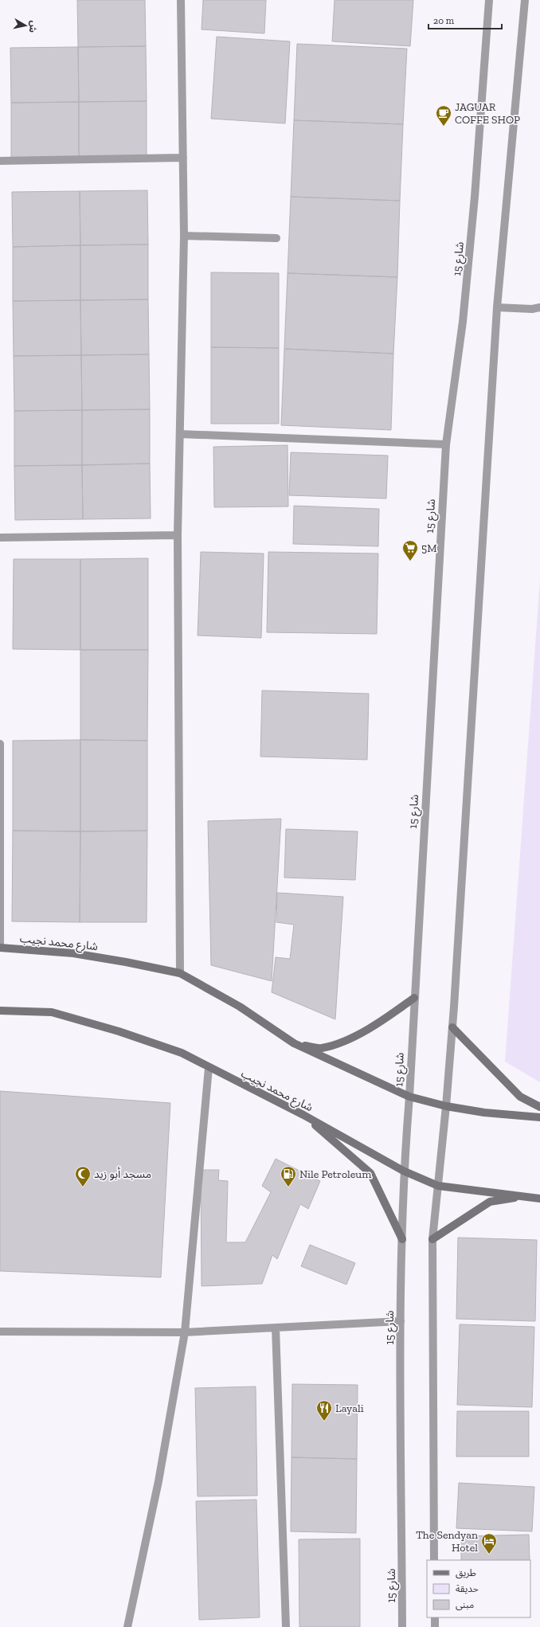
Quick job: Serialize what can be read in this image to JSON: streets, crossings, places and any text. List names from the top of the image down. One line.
{"streets":{"main road":["شارع محمد نجيب"],"street":["شارع 15"]},"crossings":[["شارع 15","شارع محمد نجيب"]],"places":{"cafe":["JAGUAR COFFE SHOP"],"supermarket":["5M"],"mosque":["مسجد أبو زيد"],"fuel station":["Nile Petroleum"],"restaurant":["Layali"],"hotel":["The Sendyan Hotel"]},"legend":["طريق","حديقة","مبنى"],"scale_bar":"20 m","north":"right"}
